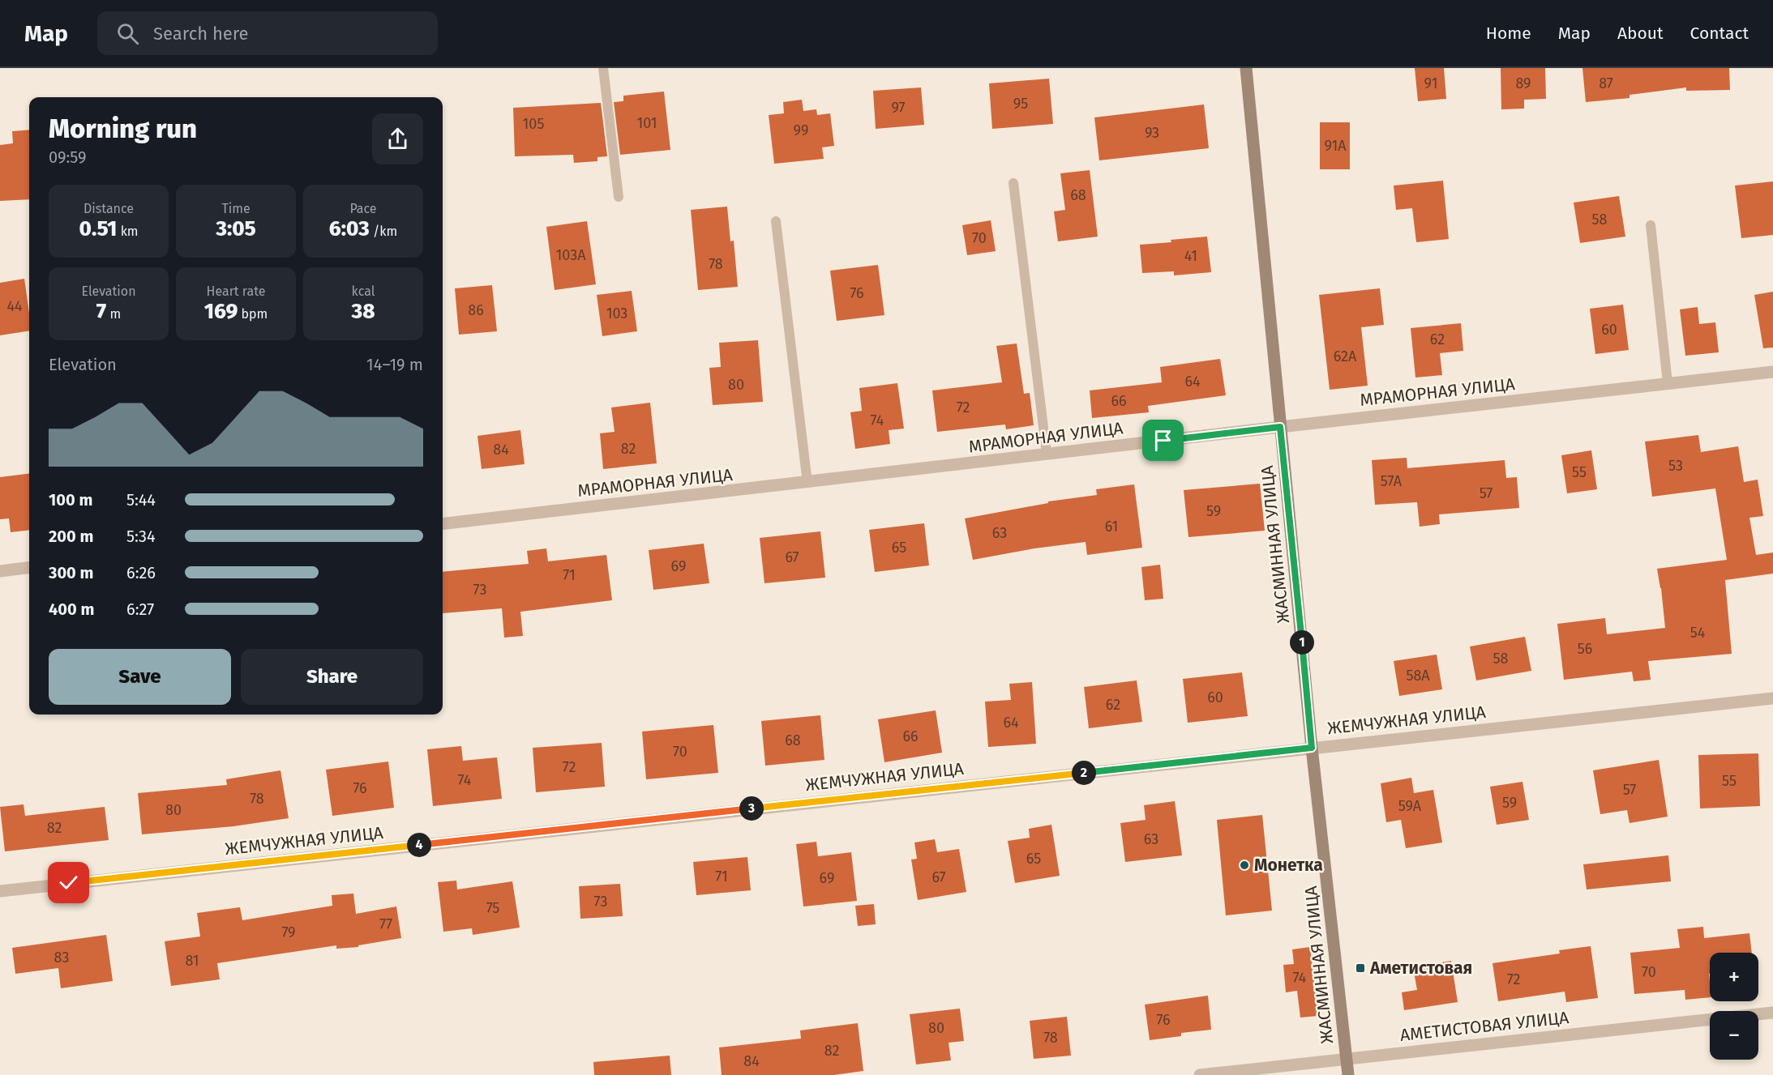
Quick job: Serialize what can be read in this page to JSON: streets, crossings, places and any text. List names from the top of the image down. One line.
{"streets":{"street":["МРАМОРНАЯ УЛИЦА","ЖАСМИННАЯ УЛИЦА","ЖЕМЧУЖНАЯ УЛИЦА","АМЕТИСТОВАЯ УЛИЦА"]},"crossings":[["МРАМОРНАЯ УЛИЦА","ЖАСМИННАЯ УЛИЦА"],["ЖАСМИННАЯ УЛИЦА","ЖЕМЧУЖНАЯ УЛИЦА"],["ЖАСМИННАЯ УЛИЦА","АМЕТИСТОВАЯ УЛИЦА"]],"places":{"other":["Монетка"],"transit":["Аметистовая"]},"house_numbers":["91","89","87","95","97","101","105","99","93","91А","68","58","70","103А","41","78","76","44","86","103","60","62","62А","64","80","66","72","74","82","84","53","55","57А","57","59","61","63","65","67","69","71","73","54","56","58","58А","60","62","64","66","68","70","72","74","55","76","57","78","59","59А","80","82","63","65","71","67","69","73","75","77","79","83","81","70","74","72","76","80","78","82","84"],"page":{"header":"Map","search":"Search here","nav":["Home","Map","About","Contact"],"heading":["Morning run","09:59"],"stats":[["Distance","0.51 km"],["Time","3:05"],["Pace","6:03 /km"],["Elevation","7 m"],["Heart rate","169 bpm"],["kcal","38"]],"chart":["Elevation","14–19 m"],"list":[{"name":"100 m","note":"5:44"},{"name":"200 m","note":"5:34"},{"name":"300 m","note":"6:26"},{"name":"400 m","note":"6:27"}],"pins":["1","2","3","4"],"buttons":["Save","Share"],"map_buttons":["+","−"]}}
